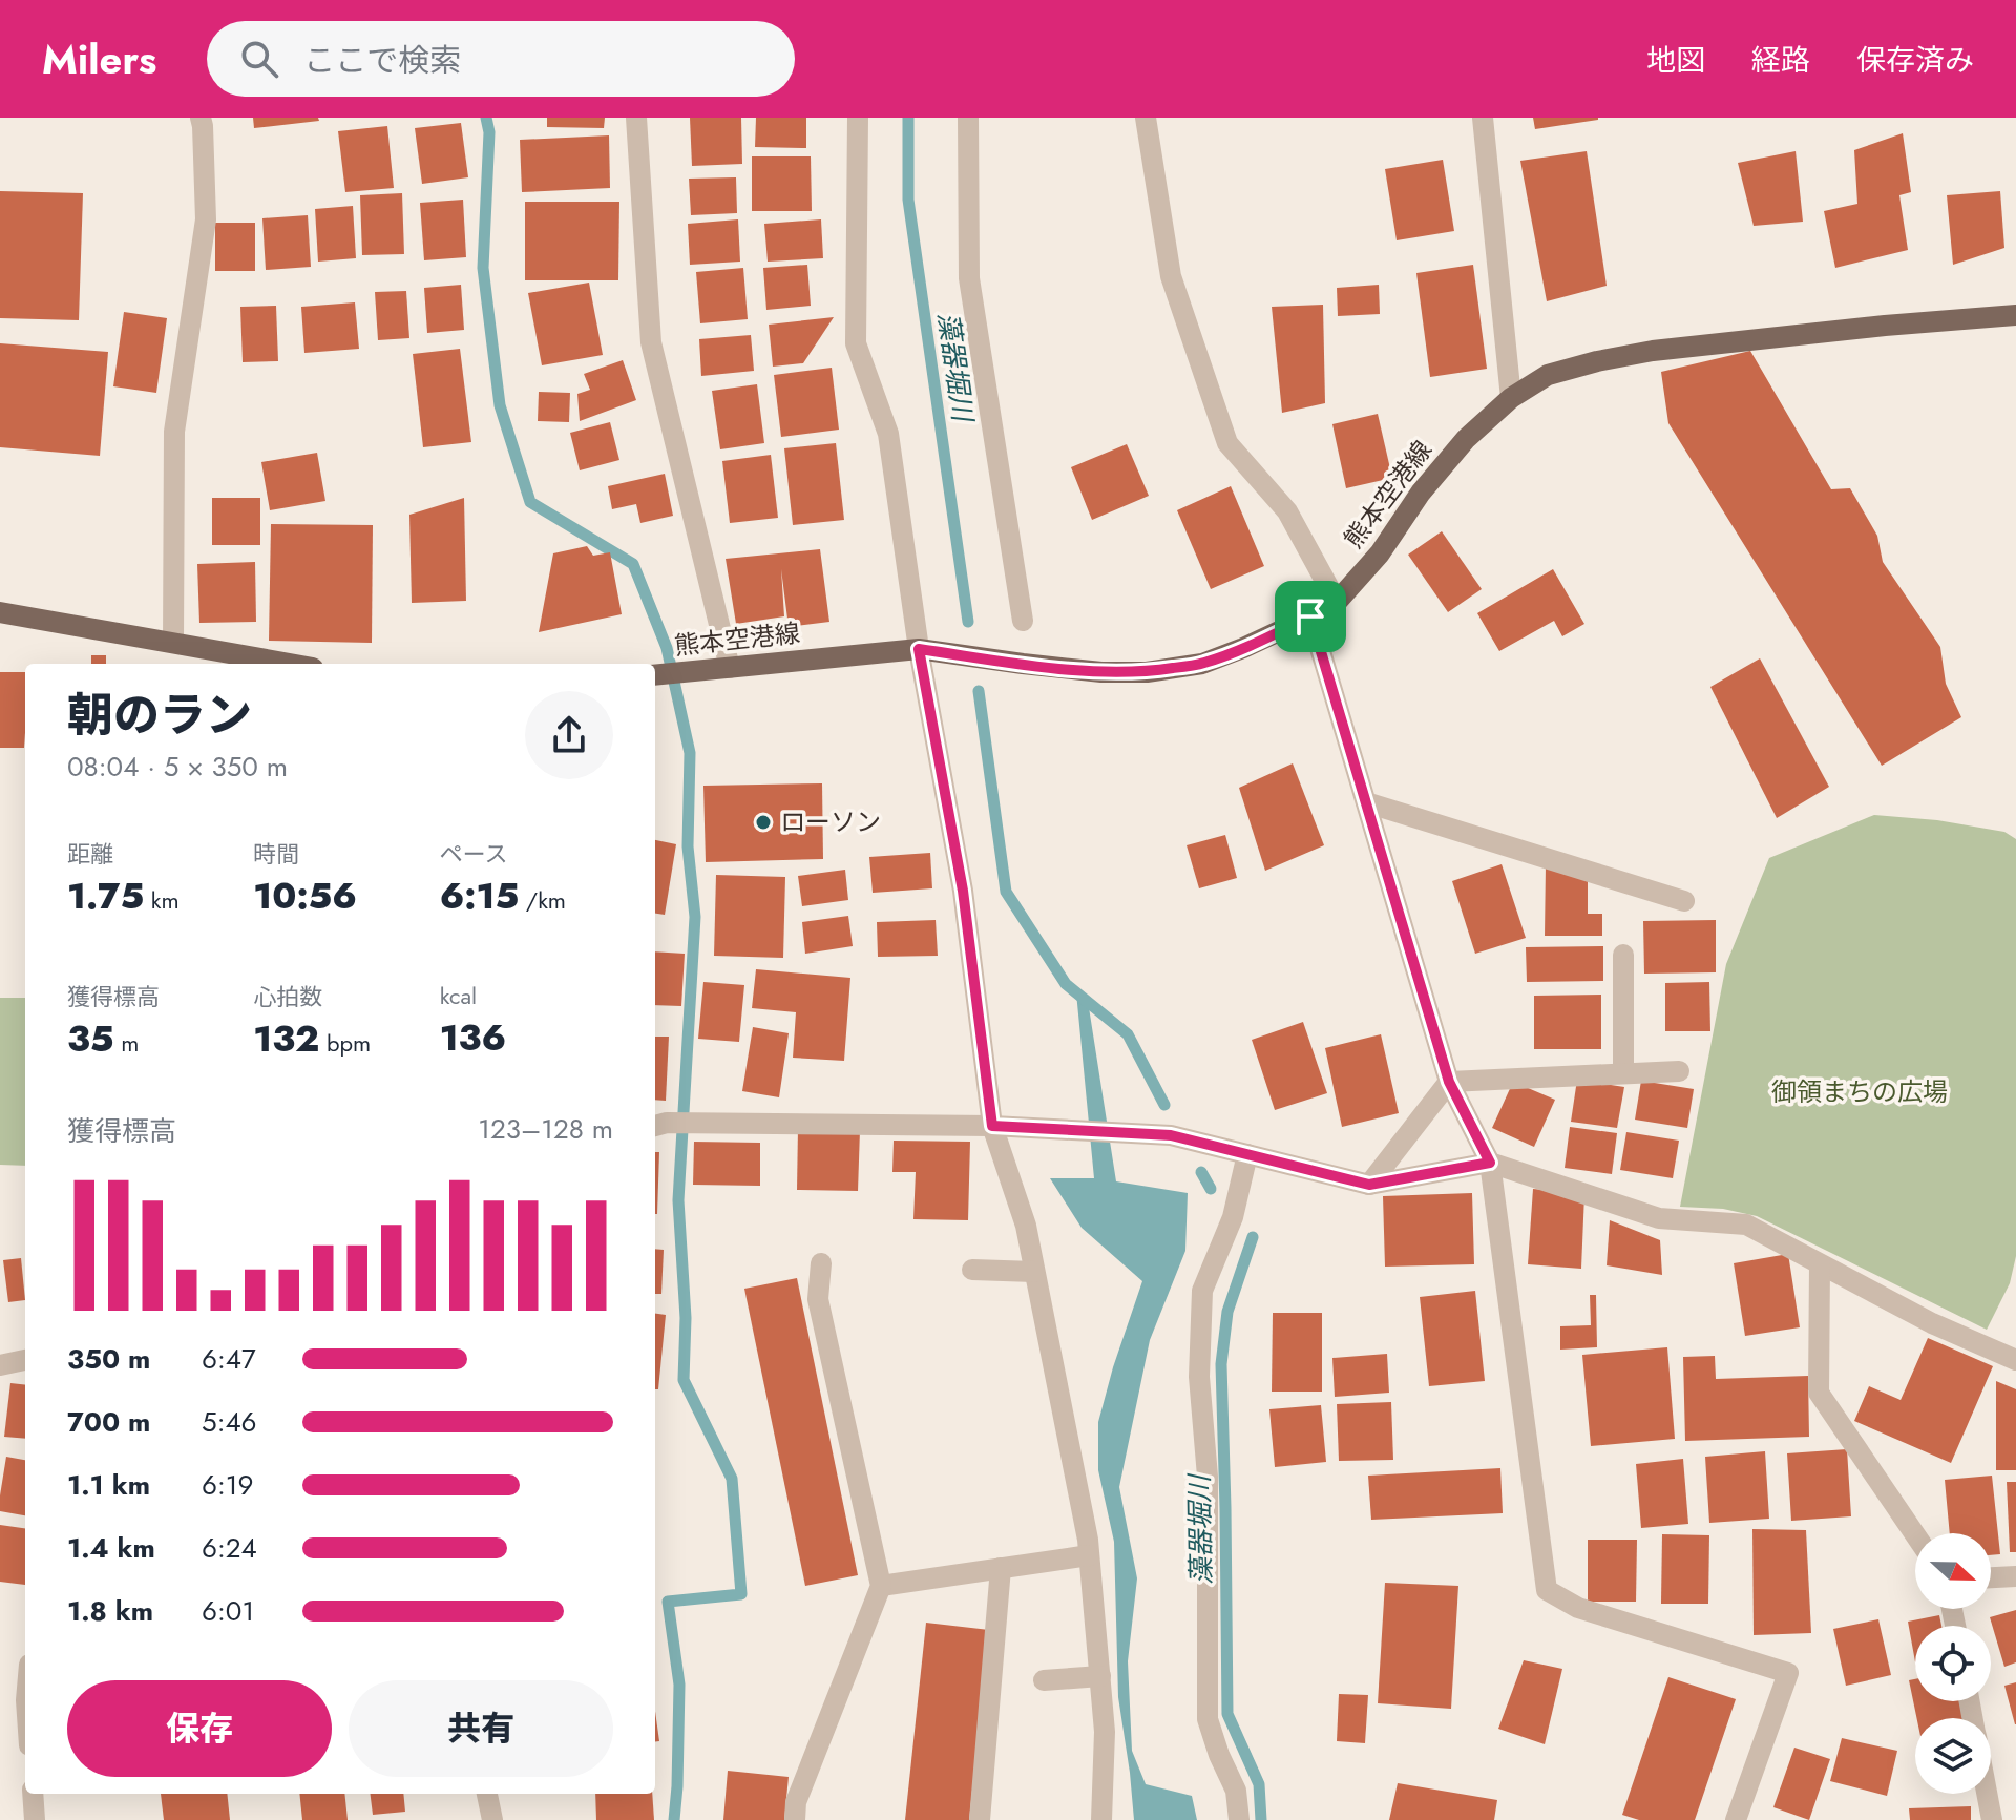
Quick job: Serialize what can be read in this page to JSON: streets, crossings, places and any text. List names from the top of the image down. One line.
{"streets":{"main road":["熊本空港線"]},"water":["藻器堀川"],"parks":["御領まちの広場"],"places":["ローソン"],"north":"right","page":{"header":"Milers","search":"ここで検索","nav":["地図","経路","保存済み"],"heading":["朝のラン","08:04 · 5 × 350 m"],"stats":[["距離","1.75 km"],["時間","10:56"],["ペース","6:15 /km"],["獲得標高","35 m"],["心拍数","132 bpm"],["kcal","136"]],"chart":["獲得標高","123–128 m"],"list":[{"name":"350 m","note":"6:47"},{"name":"700 m","note":"5:46"},{"name":"1.1 km","note":"6:19"},{"name":"1.4 km","note":"6:24"},{"name":"1.8 km","note":"6:01"}],"buttons":["保存","共有"]}}
